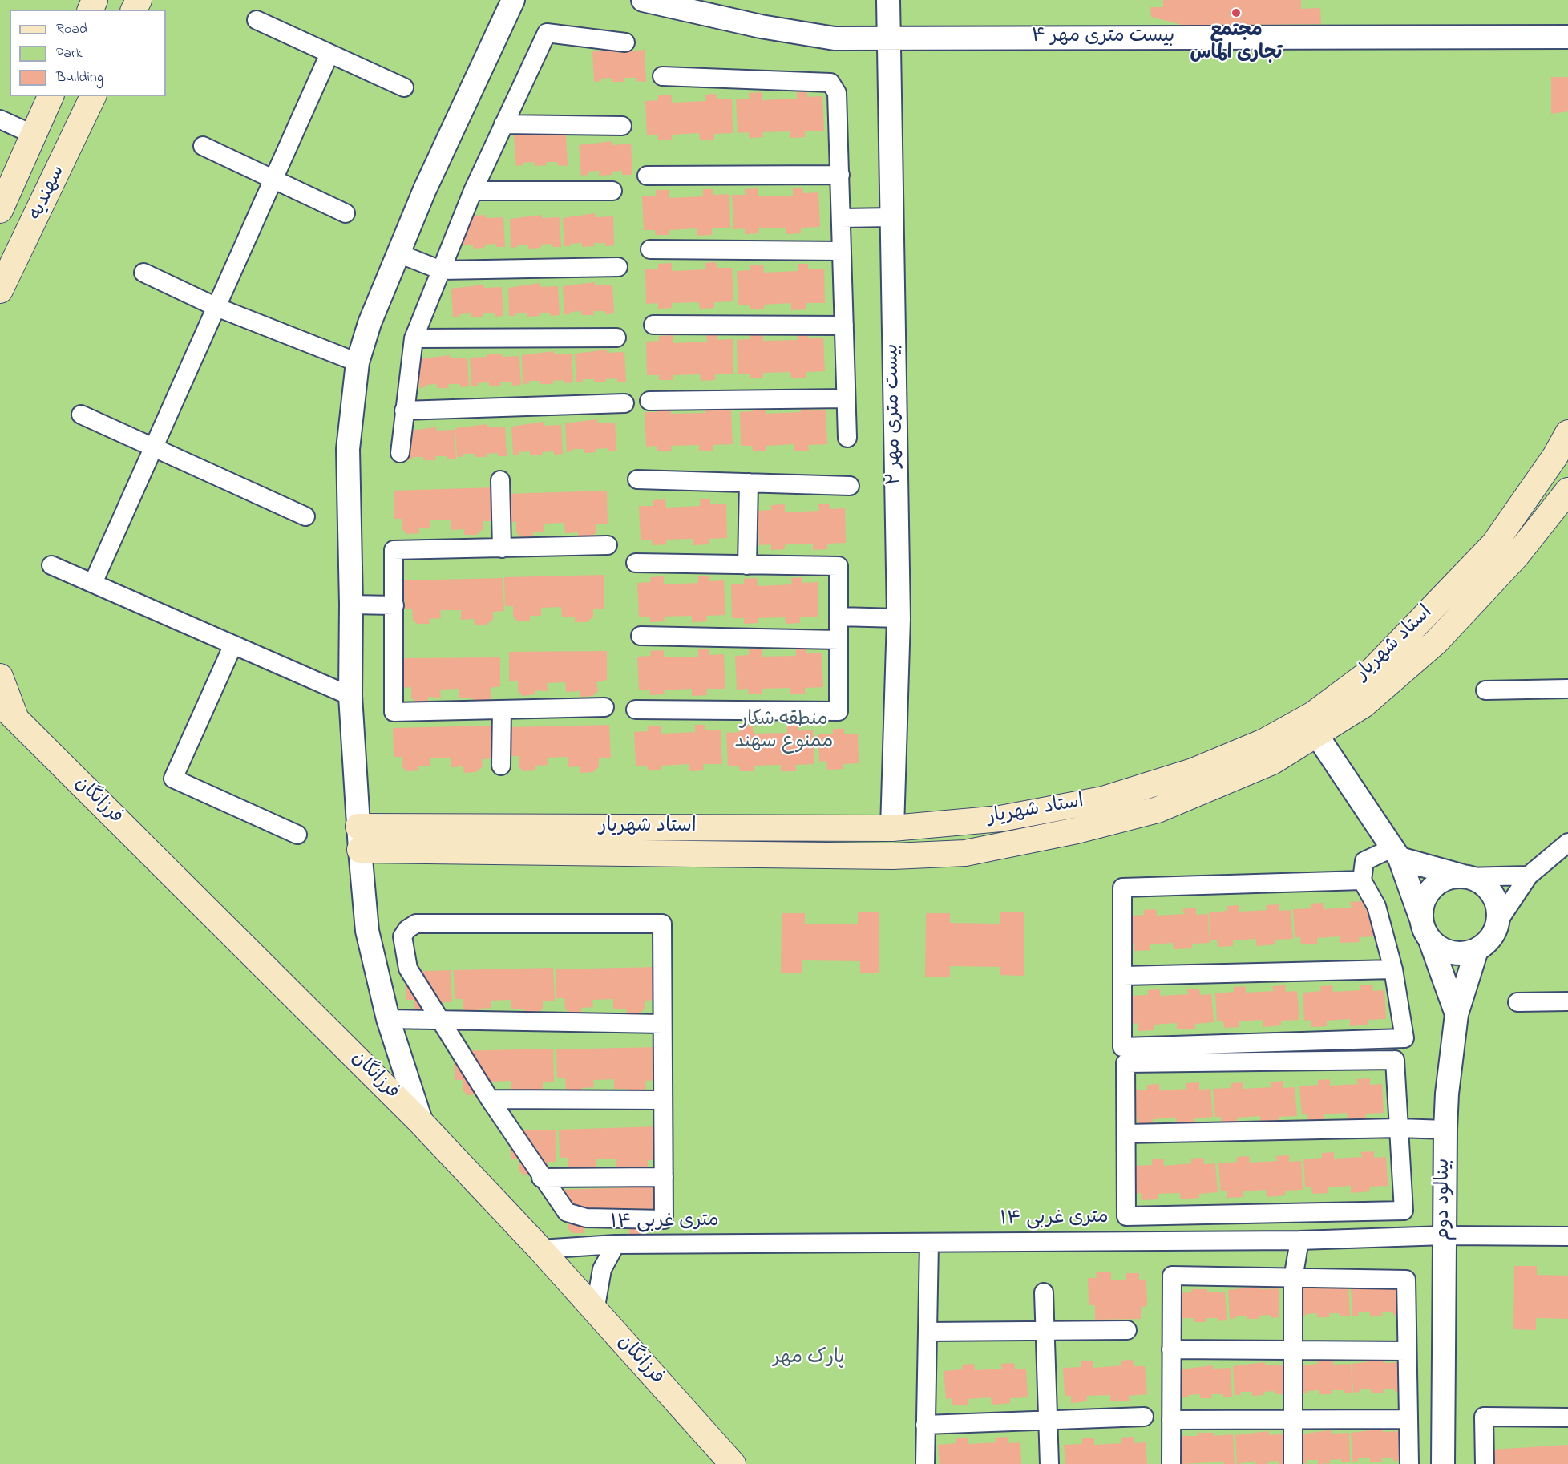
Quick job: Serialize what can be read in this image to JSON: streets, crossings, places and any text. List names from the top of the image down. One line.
{"streets":{"main road":["سهندیه","استاد شهریار","فرزانگان"],"street":["بیست متری مهر ۴","بیست متری مهر ۲","بینالود دوم","۱۴ متری غربی"]},"crossings":[["بیست متری مهر ۴","بیست متری مهر ۲"],["بیست متری مهر ۲","استاد شهریار"],["فرزانگان","۱۴ متری غربی"],["بینالود دوم","۱۴ متری غربی"]],"parks":["منطقه شکار ممنوع سهند","پارک مهر"],"places":["مجتمع تجاری الماس"],"legend":["Road","Park","Building"]}
